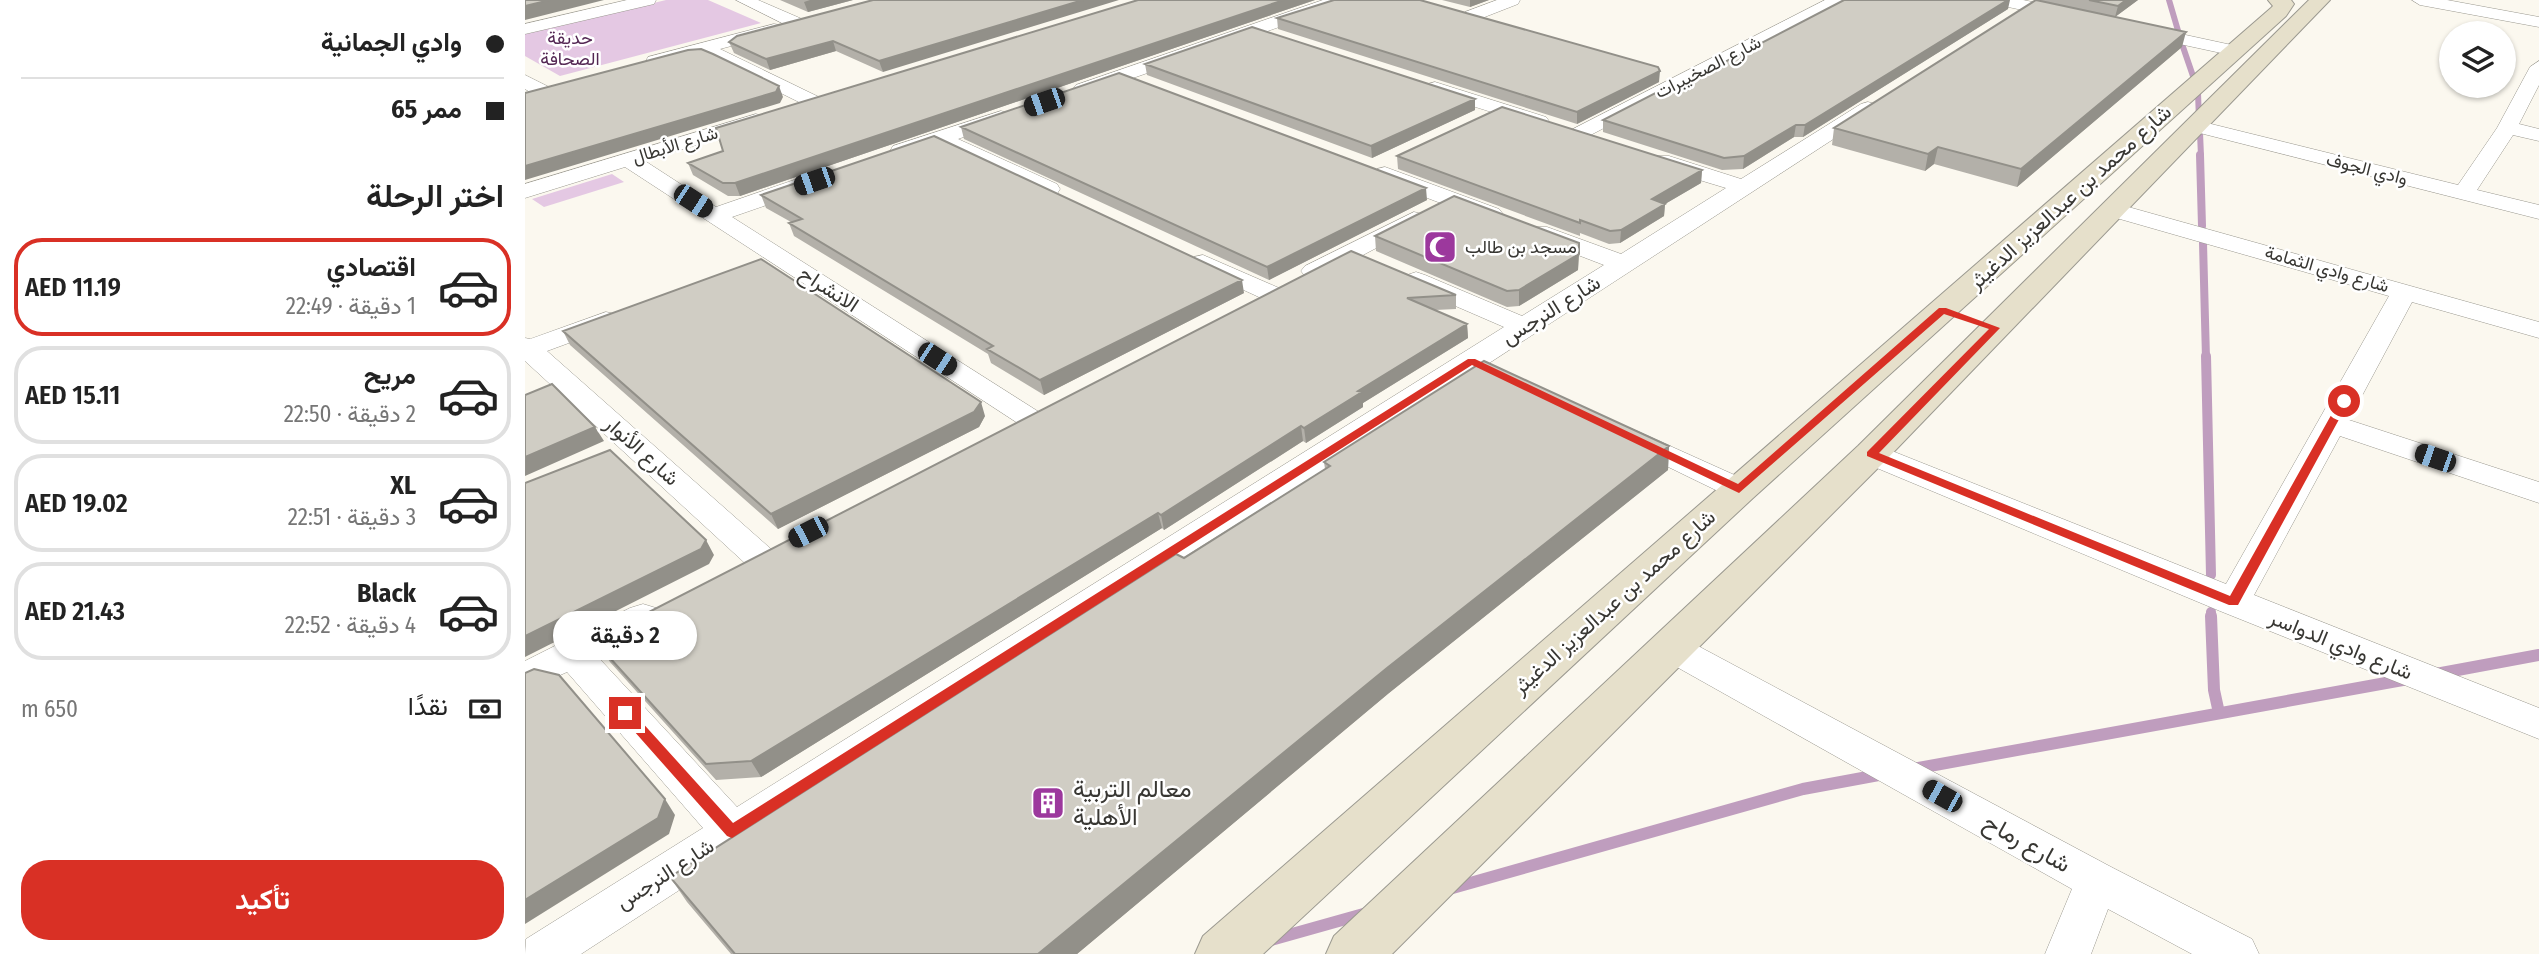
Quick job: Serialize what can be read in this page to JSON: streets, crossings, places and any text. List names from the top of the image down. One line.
{"streets":{"street":["شارع الصخيبرات","شارع الأبطال","وادي الجوف","شارع محمد بن عبدالعزيز الدغيثر","شارع وادي الثمامة","الانشراح","شارع النرجس","شارع الأنوار","شارع وادي الدواسر","شارع رماح"]},"crossings":[["شارع الأبطال","الانشراح"],["وادي الجوف","شارع محمد بن عبدالعزيز الدغيثر"],["شارع محمد بن عبدالعزيز الدغيثر","شارع وادي الثمامة"],["شارع محمد بن عبدالعزيز الدغيثر","شارع وادي الدواسر"],["شارع محمد بن عبدالعزيز الدغيثر","شارع رماح"]],"parks":["حديقة الصحافة"],"places":{"mosque":["مسجد بن طالب"],"building":["معالم التربية الأهلية"]},"page":{"banner":["وادي الجمانية","ممر 65"],"heading":"اختر الرحلة","list":[{"name":"اقتصادي","note":"1 دقيقة · 22:49","value":"AED 11.19"},{"name":"مريح","note":"2 دقيقة · 22:50","value":"AED 15.11"},{"name":"XL","note":"3 دقيقة · 22:51","value":"AED 19.02"},{"name":"Black","note":"4 دقيقة · 22:52","value":"AED 21.43"}],"bubble":"2 دقيقة","pay":["نقدًا","650 m"],"buttons":"تأكيد"}}
